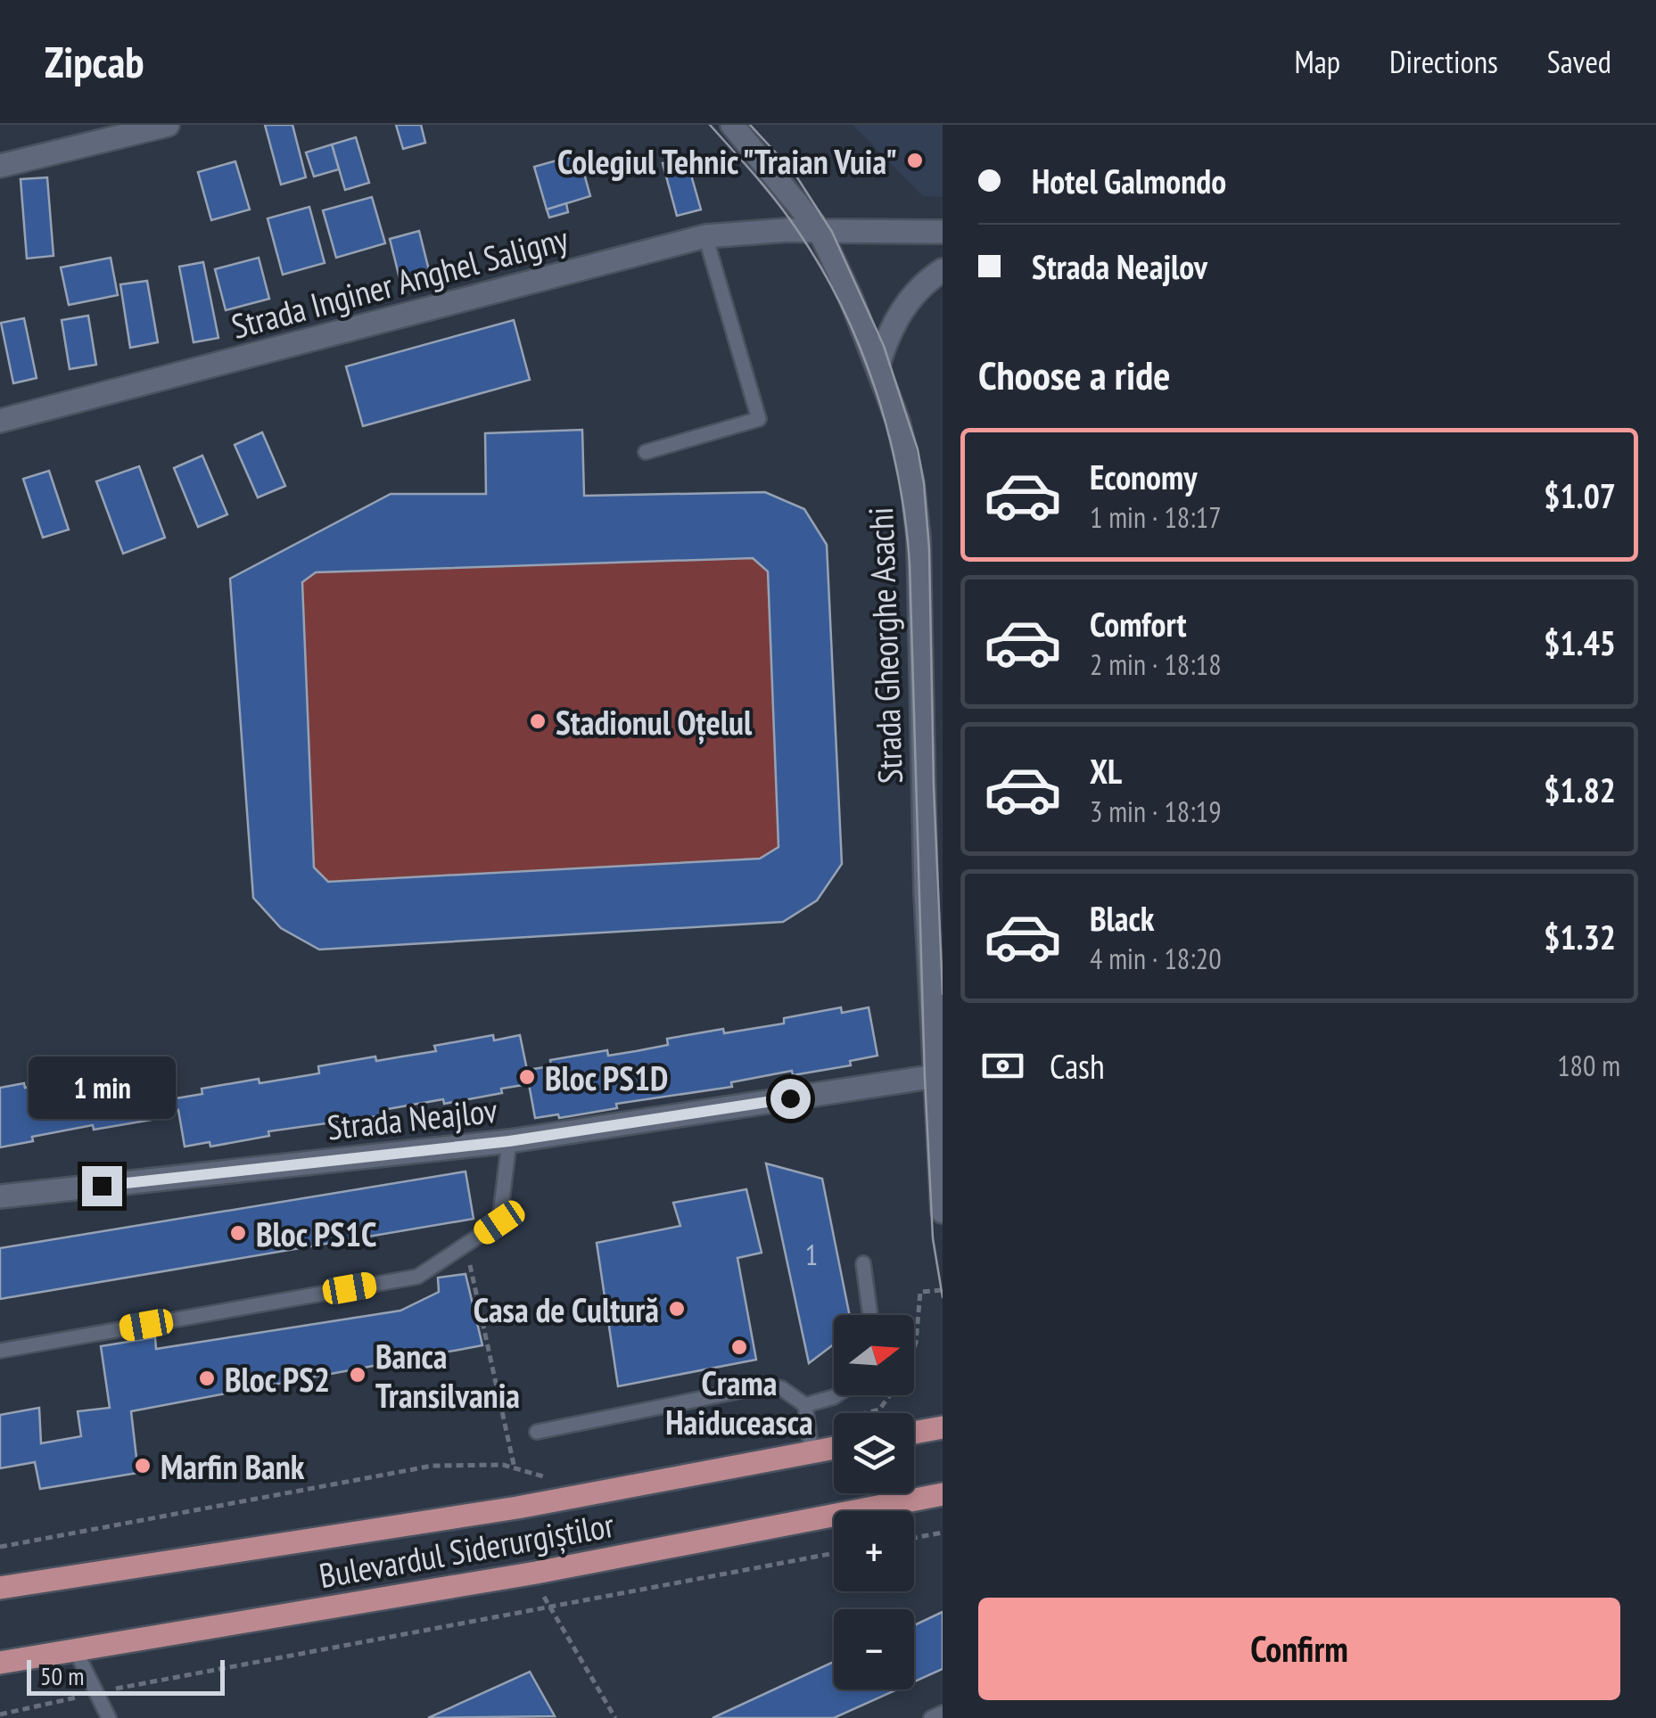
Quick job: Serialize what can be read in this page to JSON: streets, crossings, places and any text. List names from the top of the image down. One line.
{"streets":{"main road":["Bulevardul Siderurgiștilor"],"street":["Strada Inginer Anghel Saligny","Strada Gheorghe Asachi","Strada Neajlov"]},"crossings":[["Strada Inginer Anghel Saligny","Strada Gheorghe Asachi"],["Strada Gheorghe Asachi","Strada Neajlov"]],"places":["Colegiul Tehnic \"Traian Vuia\"","Stadionul Oțelul","Bloc PS1D","Bloc PS1C","Casa de Cultură","Crama Haiduceasca","Banca Transilvania","Bloc PS2","Marfin Bank"],"house_numbers":["1"],"scale_bar":"50 m","north":"right","page":{"header":"Zipcab","nav":["Map","Directions","Saved"],"banner":["Hotel Galmondo","Strada Neajlov"],"heading":"Choose a ride","list":[{"name":"Economy","note":"1 min · 18:17","value":"$1.07"},{"name":"Comfort","note":"2 min · 18:18","value":"$1.45"},{"name":"XL","note":"3 min · 18:19","value":"$1.82"},{"name":"Black","note":"4 min · 18:20","value":"$1.32"}],"pay":["Cash","180 m"],"bubble":"1 min","map_buttons":["+","−"],"buttons":"Confirm","scale":"50 m"}}
